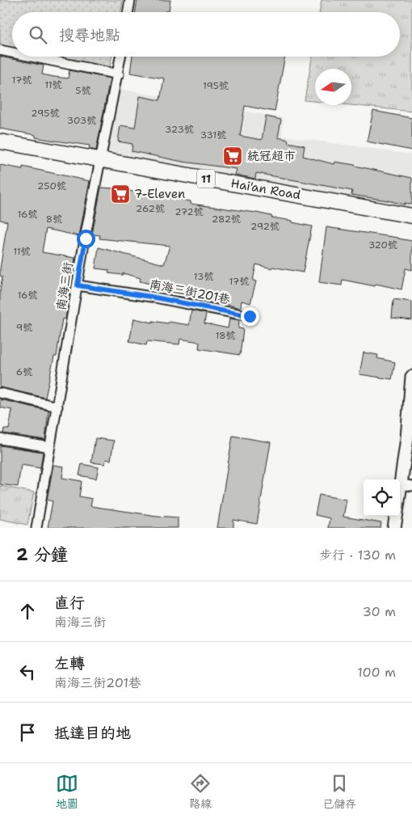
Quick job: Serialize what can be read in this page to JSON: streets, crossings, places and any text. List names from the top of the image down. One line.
{"streets":{"main road":["11","Hai'an Road"],"street":["南海三街","南海三街201巷"]},"crossings":[["Hai'an Road","南海三街"],["南海三街","南海三街201巷"]],"places":{"supermarket":["統冠超市","7-Eleven"]},"house_numbers":["17號","11號","195號","5號","295號","303號","323號","331號","250號","262號","272號","16號","8號","282號","292號","320號","11號","13號","17號","16號","9號","18號","6號"],"north":"left","page":{"search":"搜尋地點","heading":["2 分鐘","步行 · 130 m"],"list":[["直行","南海三街","30 m"],["左轉","南海三街201巷","100 m"],"抵達目的地"],"nav":["地圖","路線","已儲存"]}}
